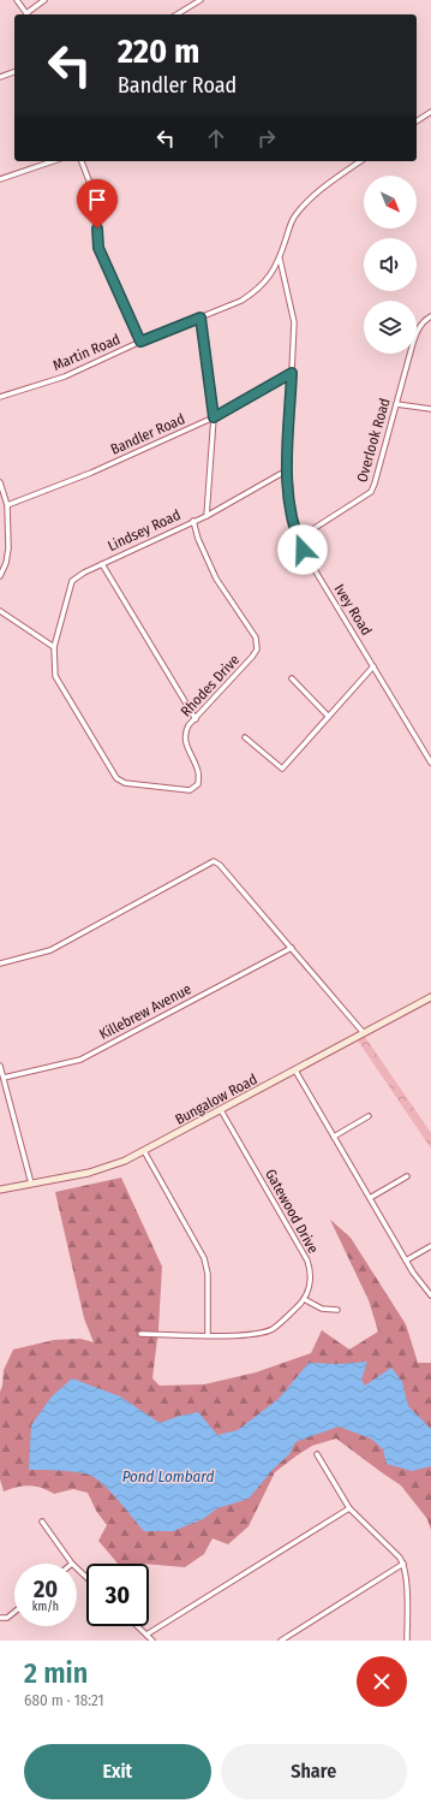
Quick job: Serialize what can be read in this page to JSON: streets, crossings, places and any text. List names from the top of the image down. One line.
{"streets":{"street":["Martin Road","Bandler Road","Overlook Road","Lindsey Road","Ivey Road","Rhodes Drive","Killebrew Avenue","Bungalow Road","Gatewood Drive"]},"crossings":[["Martin Road","Ivey Road"],["Bandler Road","Ivey Road"],["Overlook Road","Ivey Road"],["Lindsey Road","Ivey Road"],["Lindsey Road","Rhodes Drive"],["Bungalow Road","Gatewood Drive"]],"water":["Pond Lombard"],"north":"bottom right","page":{"turn":["220 m","Bandler Road"],"speed":"20 km/h","limit":"30","heading":["2 min","680 m · 18:21"],"buttons":["Exit","Share"]}}
